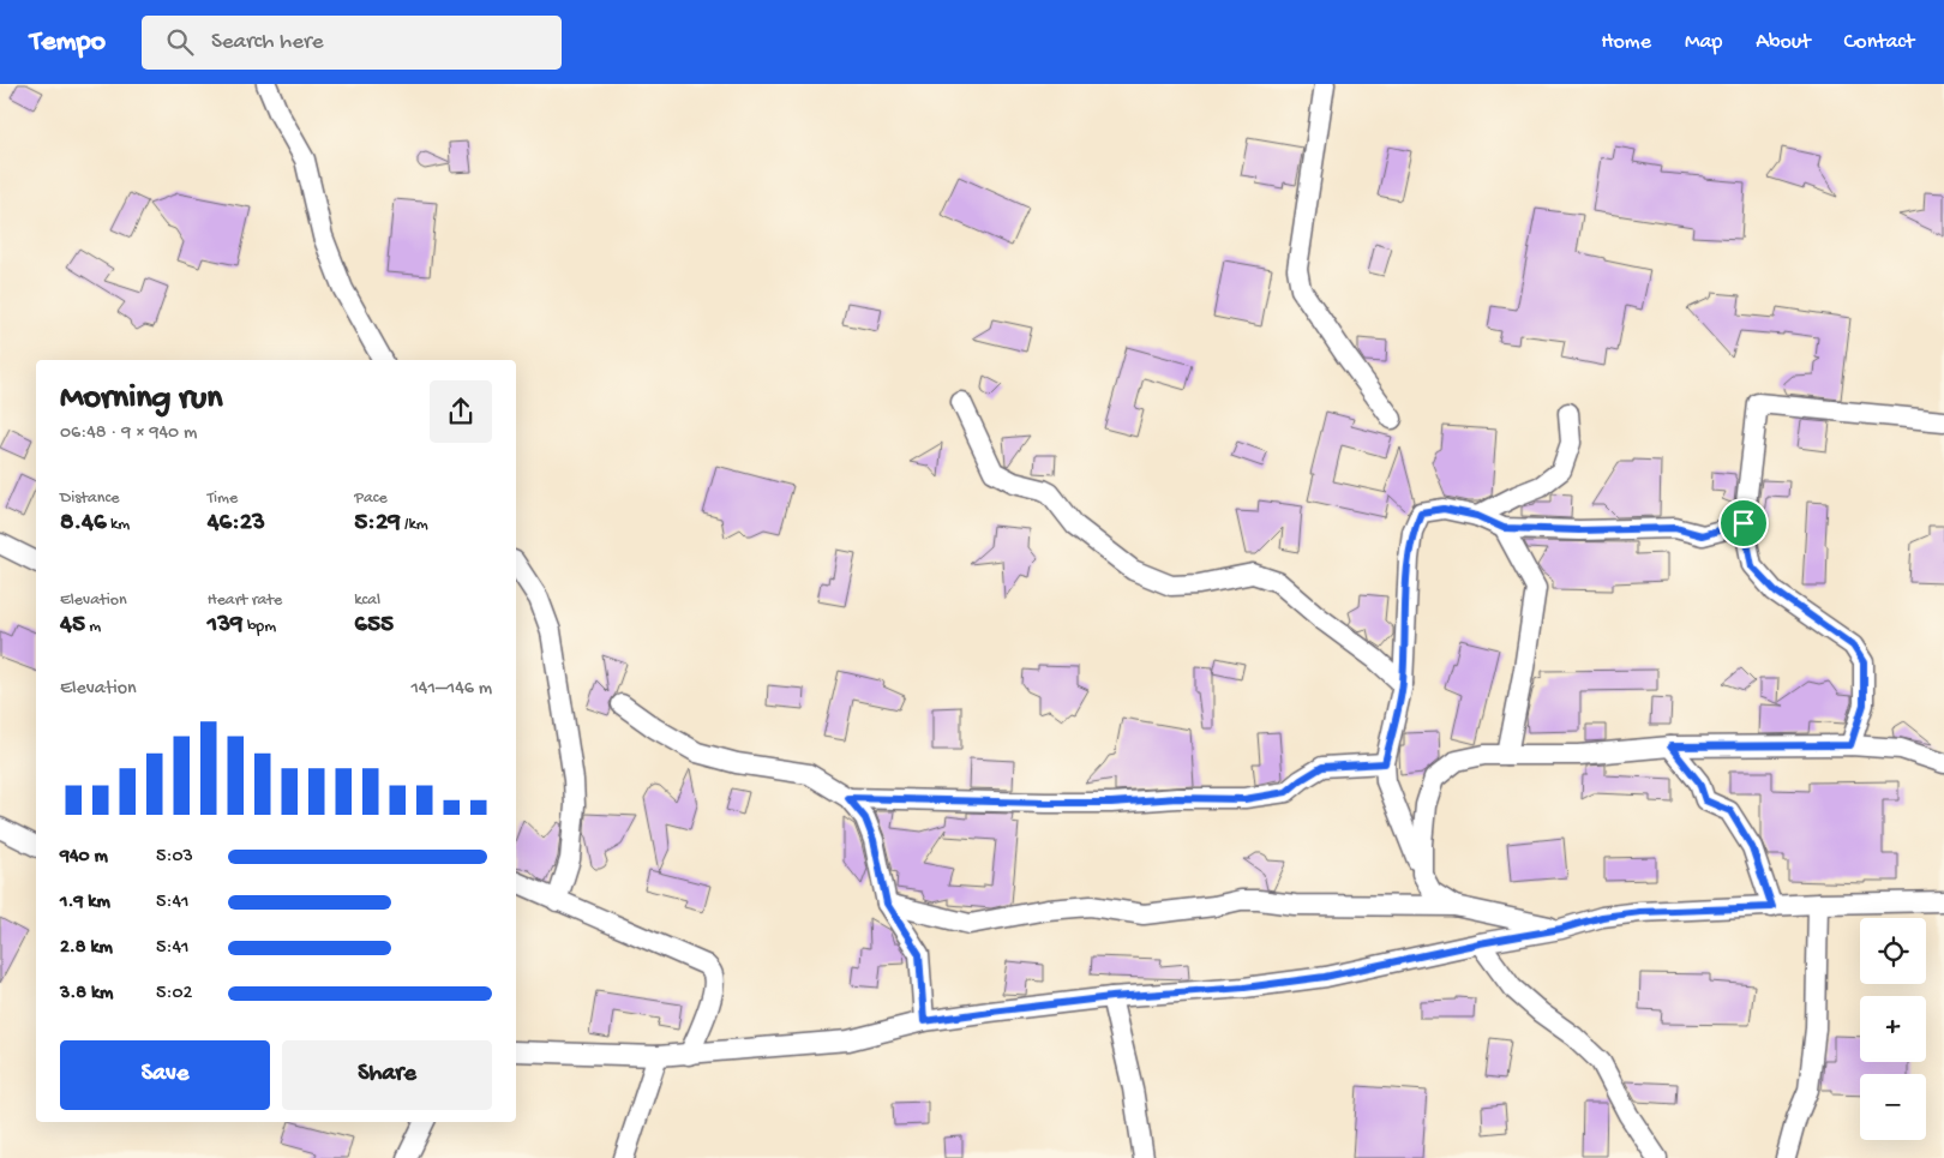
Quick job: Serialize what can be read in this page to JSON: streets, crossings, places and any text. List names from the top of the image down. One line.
{"page":{"header":"Tempo","search":"Search here","nav":["Home","Map","About","Contact"],"heading":["Morning run","06:48 · 9 × 940 m"],"stats":[["Distance","8.46 km"],["Time","46:23"],["Pace","5:29 /km"],["Elevation","45 m"],["Heart rate","139 bpm"],["kcal","655"]],"chart":["Elevation","141–146 m"],"list":[{"name":"940 m","note":"5:03"},{"name":"1.9 km","note":"5:41"},{"name":"2.8 km","note":"5:41"},{"name":"3.8 km","note":"5:02"}],"map_buttons":["+","−"],"buttons":["Save","Share"]}}
